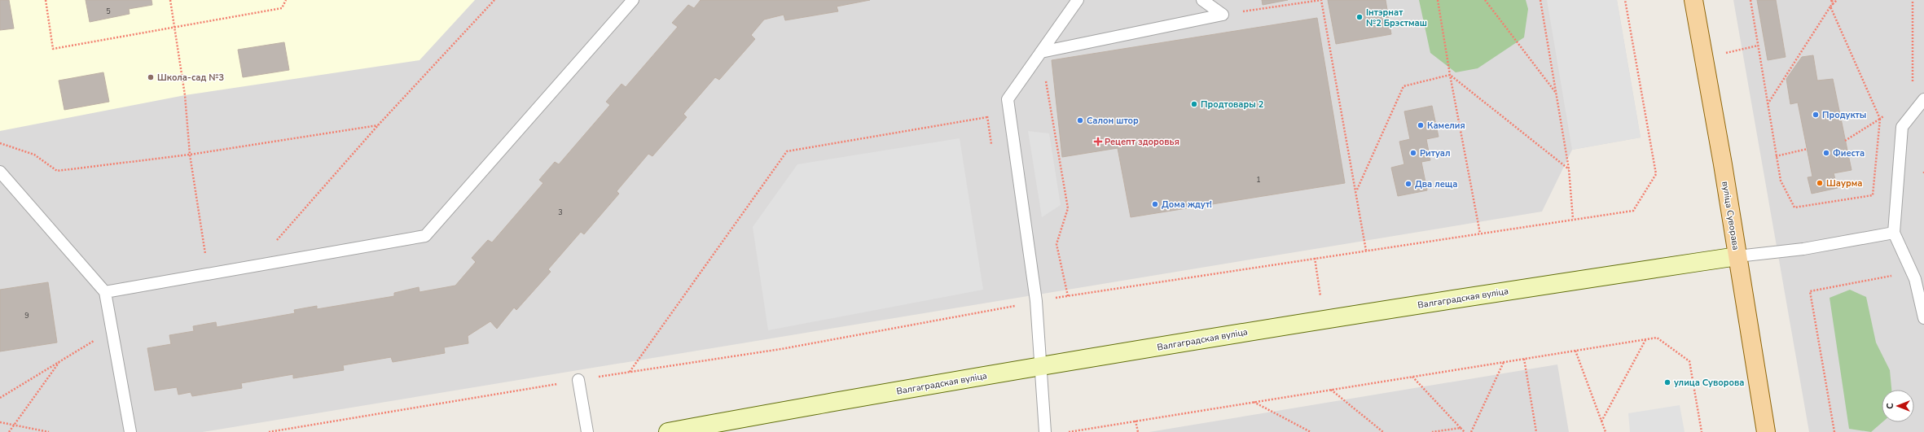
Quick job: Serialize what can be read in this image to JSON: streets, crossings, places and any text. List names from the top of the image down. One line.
{"streets":{"main road":["вуліца Суворава","Валгаградская вуліца"]},"crossings":[["вуліца Суворава","Валгаградская вуліца"]],"places":{"other":["Інтэрнат №2 Брэстмаш","Школа-сад №3","Продтовары 2","Продукты","Салон штор","Камелия","Ритуал","Фиеста","Шаурма","Два леща","Дома ждут!","улица Суворова"],"health":["Рецепт здоровья"]},"house_numbers":["5","1","3","9"],"north":"left"}
